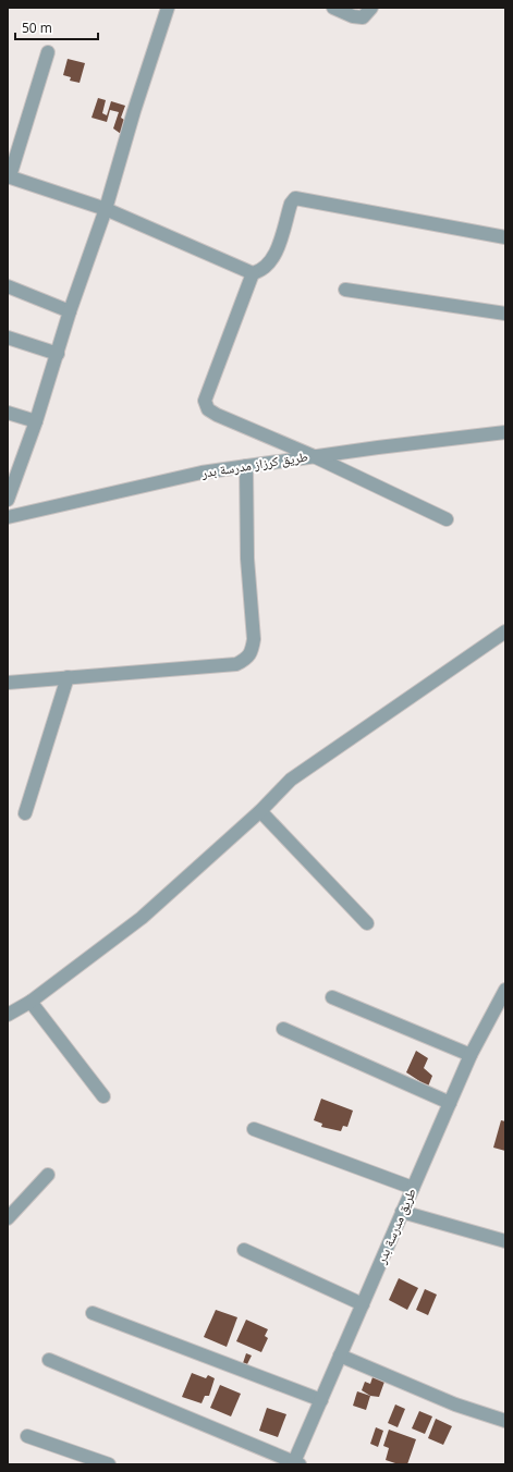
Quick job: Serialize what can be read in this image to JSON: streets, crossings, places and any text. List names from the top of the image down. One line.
{"streets":{"street":["طريق كرزاز مدرسة بدر","طريق مدرسة بدر"]},"scale_bar":"50 m"}
